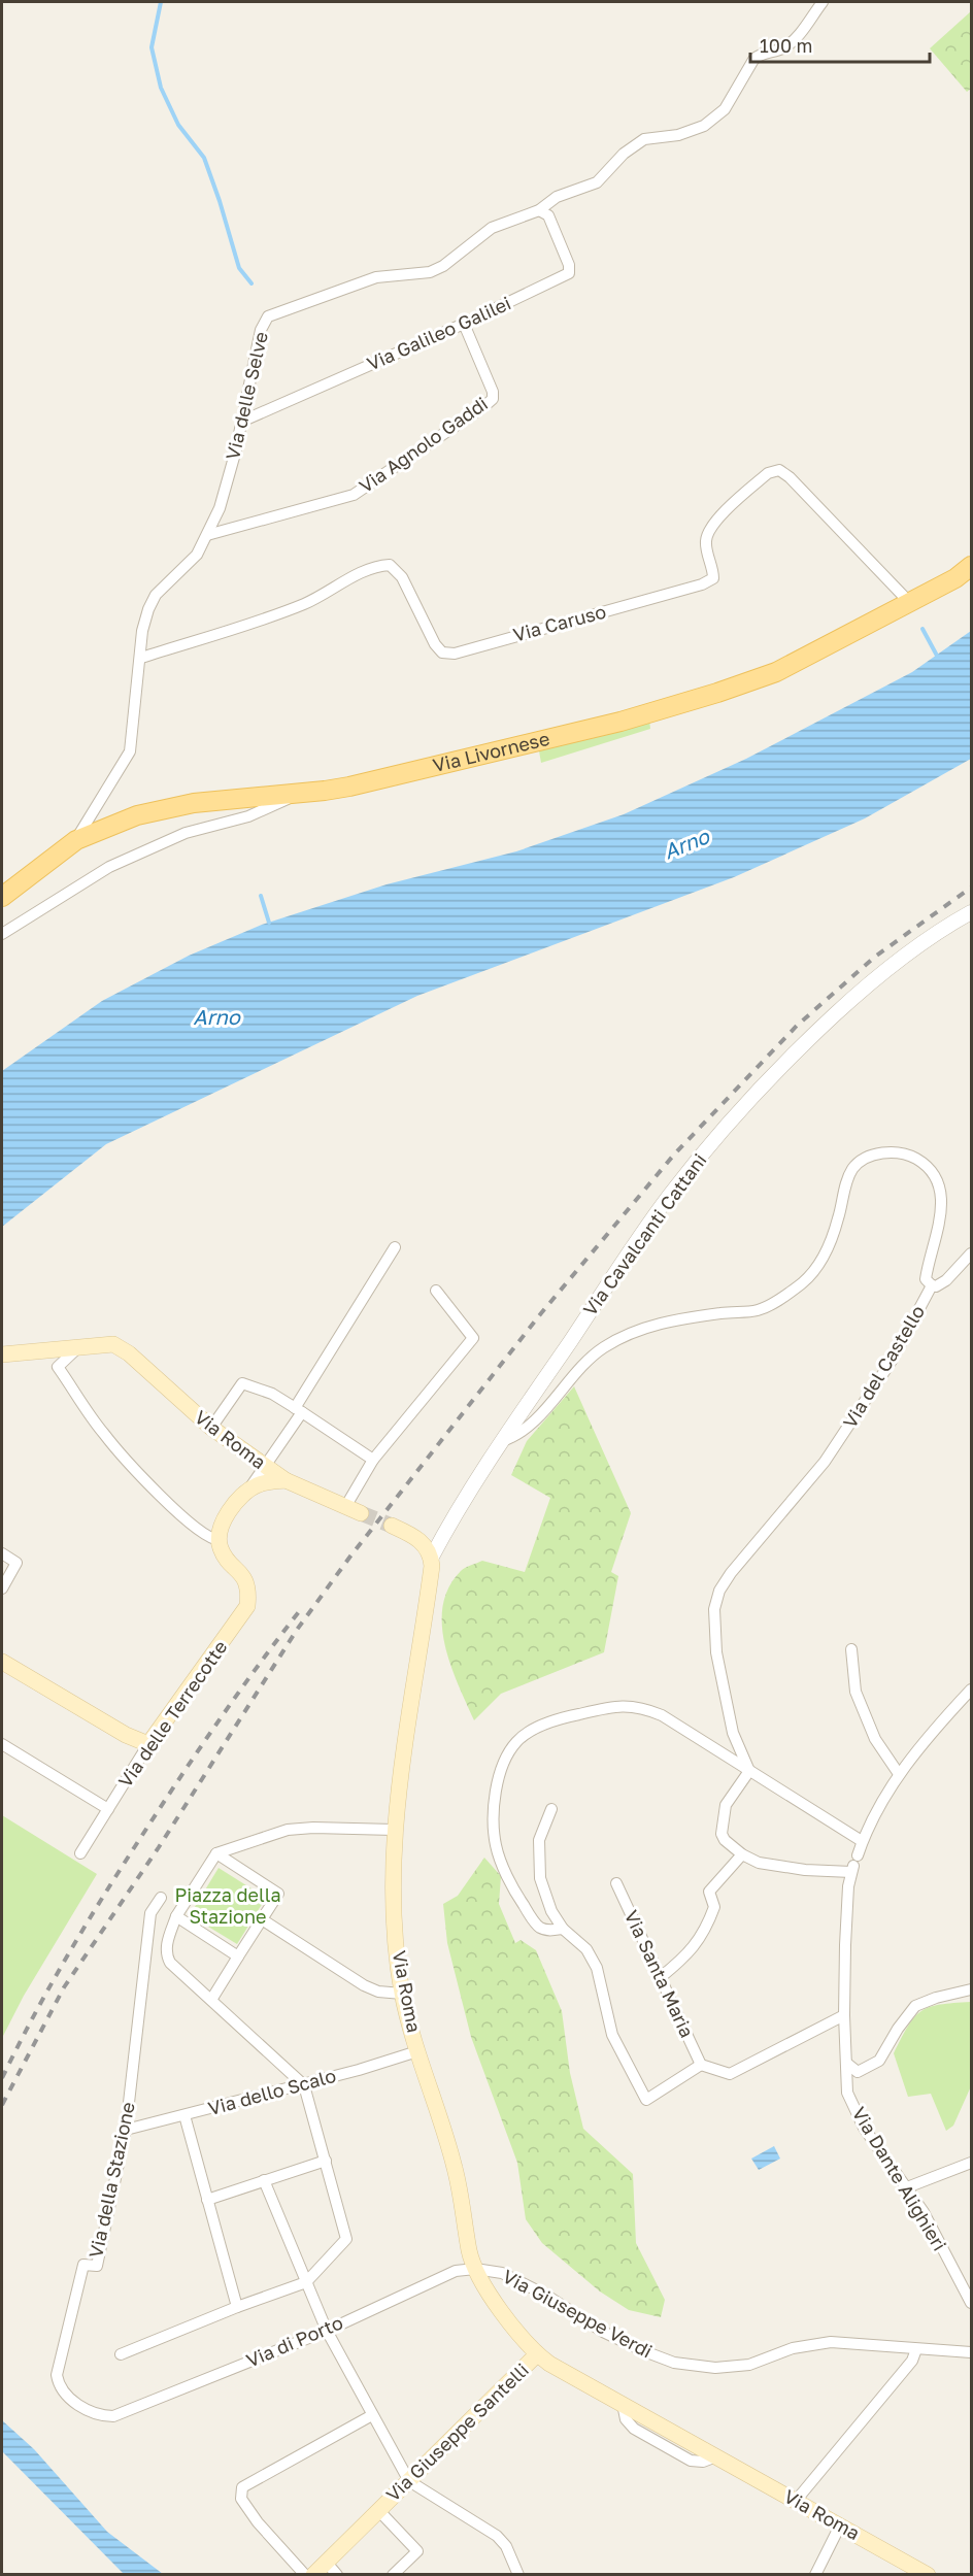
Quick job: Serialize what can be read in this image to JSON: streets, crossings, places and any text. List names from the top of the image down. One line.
{"streets":{"main road":["Via Livornese","Via Roma","Via delle Terrecotte","Via Giuseppe Santelli"],"street":["Via Galileo Galilei","Via delle Selve","Via Agnolo Gaddi","Via Caruso","Via Cavalcanti Cattani","Via del Castello","Via Santa Maria","Via dello Scalo","Via Dante Alighieri","Via della Stazione","Via Giuseppe Verdi","Via di Porto"]},"crossings":[["Via Galileo Galilei","Via delle Selve"],["Via Galileo Galilei","Via Agnolo Gaddi"],["Via delle Selve","Via Agnolo Gaddi"],["Via delle Selve","Via Caruso"],["Via delle Selve","Via Livornese"],["Via Caruso","Via Livornese"],["Via Cavalcanti Cattani","Via del Castello"],["Via Cavalcanti Cattani","Via Roma"],["Via Roma","Via dello Scalo"],["Via Roma","Via Giuseppe Verdi"],["Via Roma","Via di Porto"],["Via Roma","Via Giuseppe Santelli"],["Via dello Scalo","Via della Stazione"],["Via della Stazione","Via di Porto"],["Via Giuseppe Verdi","Via di Porto"]],"water":["Arno"],"parks":["Piazza della Stazione"],"scale_bar":"100 m"}
